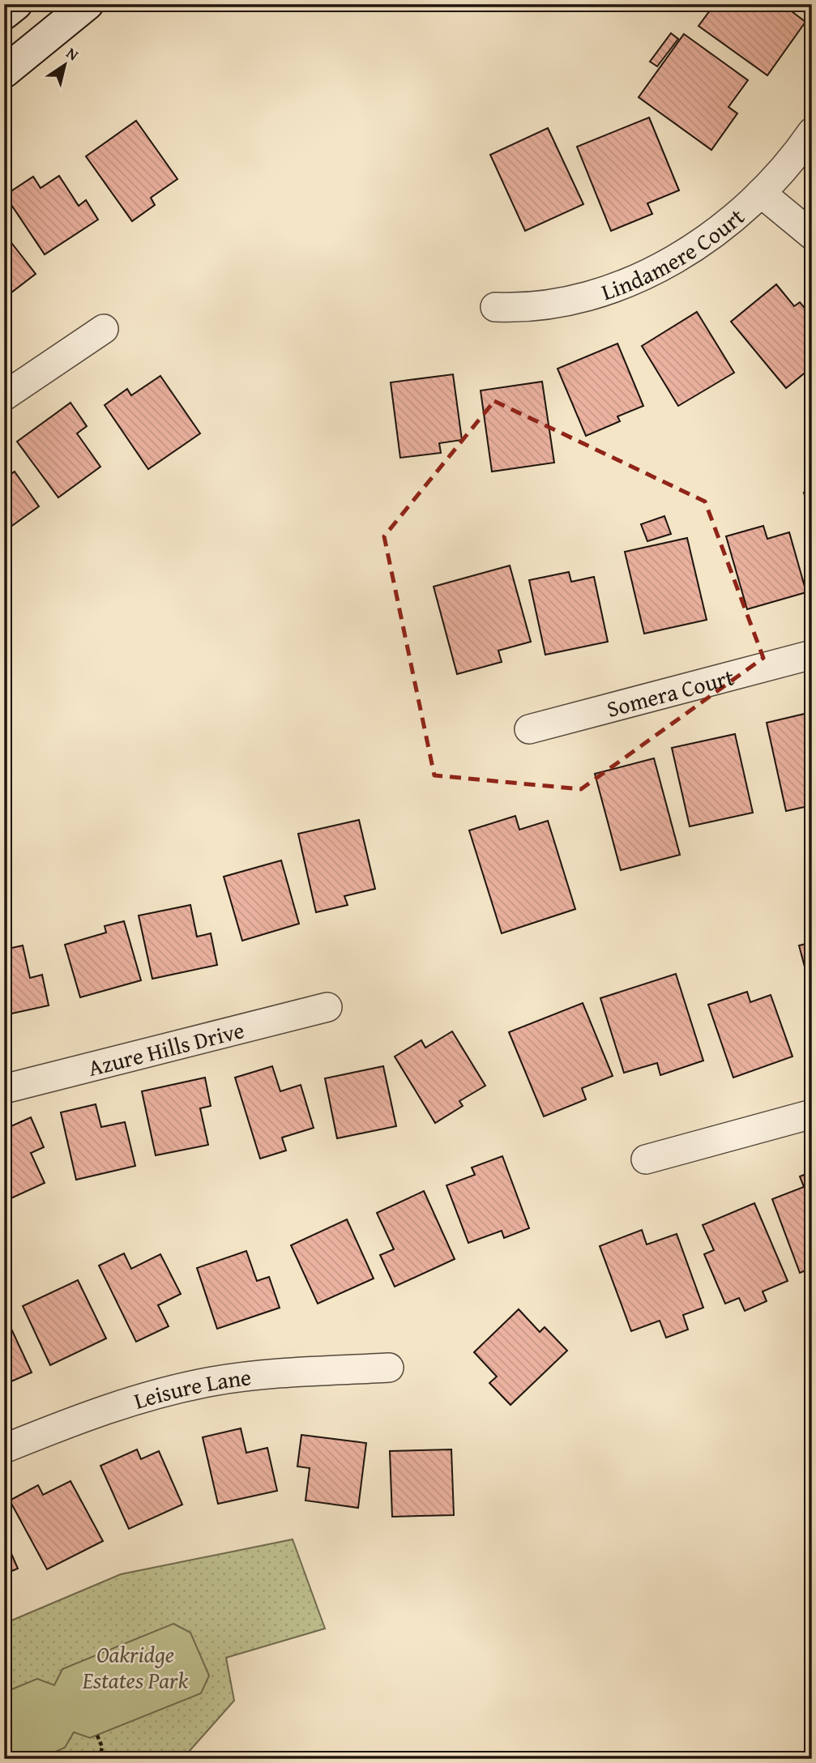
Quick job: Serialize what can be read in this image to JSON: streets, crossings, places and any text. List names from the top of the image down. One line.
{"streets":{"street":["Lindamere Court","Somera Court","Azure Hills Drive","Leisure Lane"]},"parks":["Oakridge Estates Park"],"north":"top right"}
